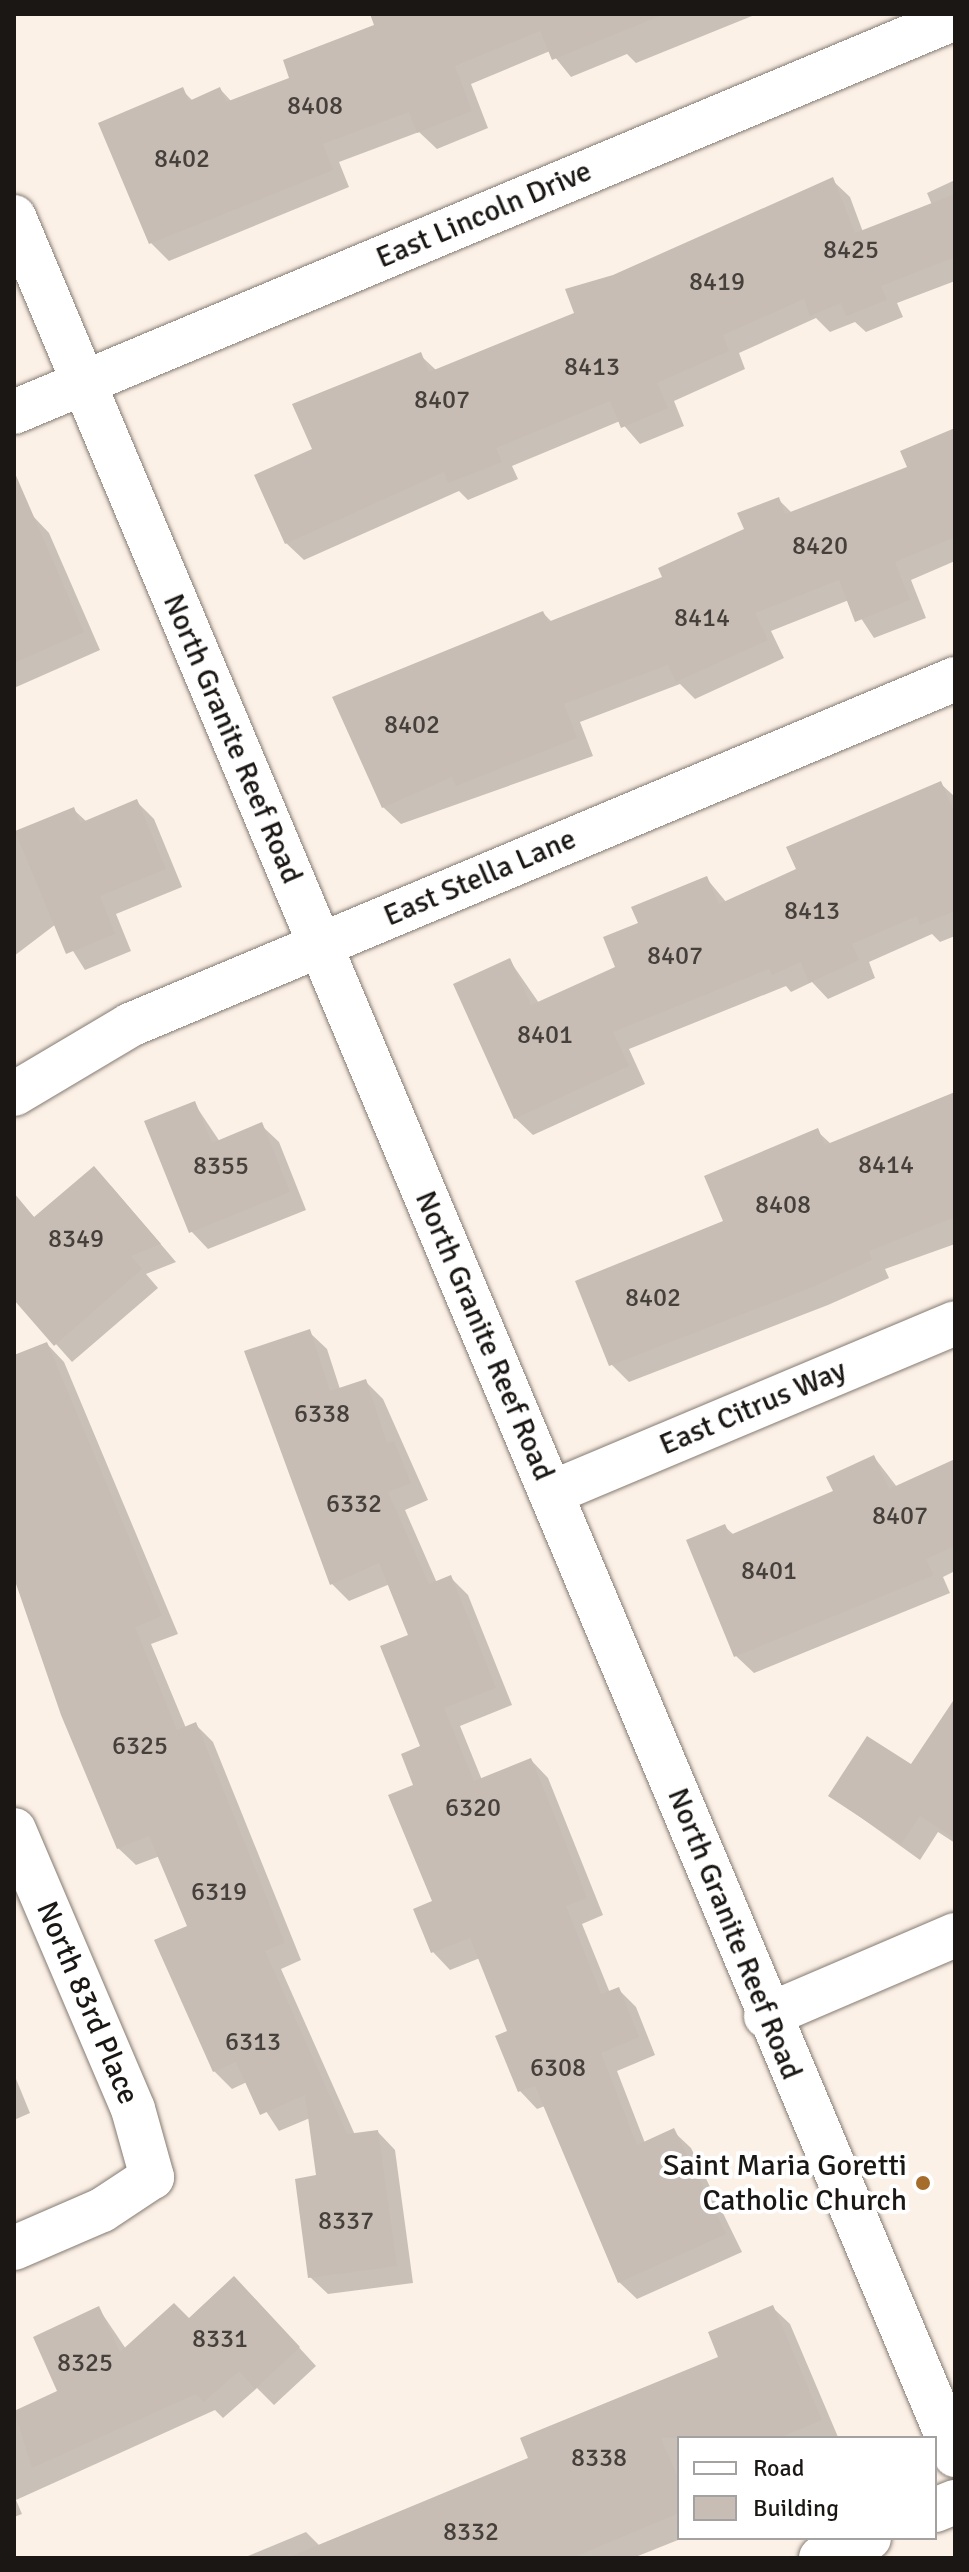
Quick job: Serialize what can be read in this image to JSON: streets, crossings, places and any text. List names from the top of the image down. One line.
{"streets":{"street":["East Lincoln Drive","North Granite Reef Road","East Stella Lane","East Citrus Way","North 83rd Place"]},"crossings":[["East Lincoln Drive","North Granite Reef Road"],["North Granite Reef Road","East Stella Lane"],["North Granite Reef Road","East Citrus Way"]],"places":["Saint Maria Goretti Catholic Church"],"house_numbers":["8408","8402","8425","8419","8413","8407","8420","8414","8402","8413","8407","8401","8414","8355","8408","8349","8402","6338","6332","8407","8401","6325","6320","6319","6313","6308","8337","8331","8325","8338","8332"],"legend":["Road","Building"]}
